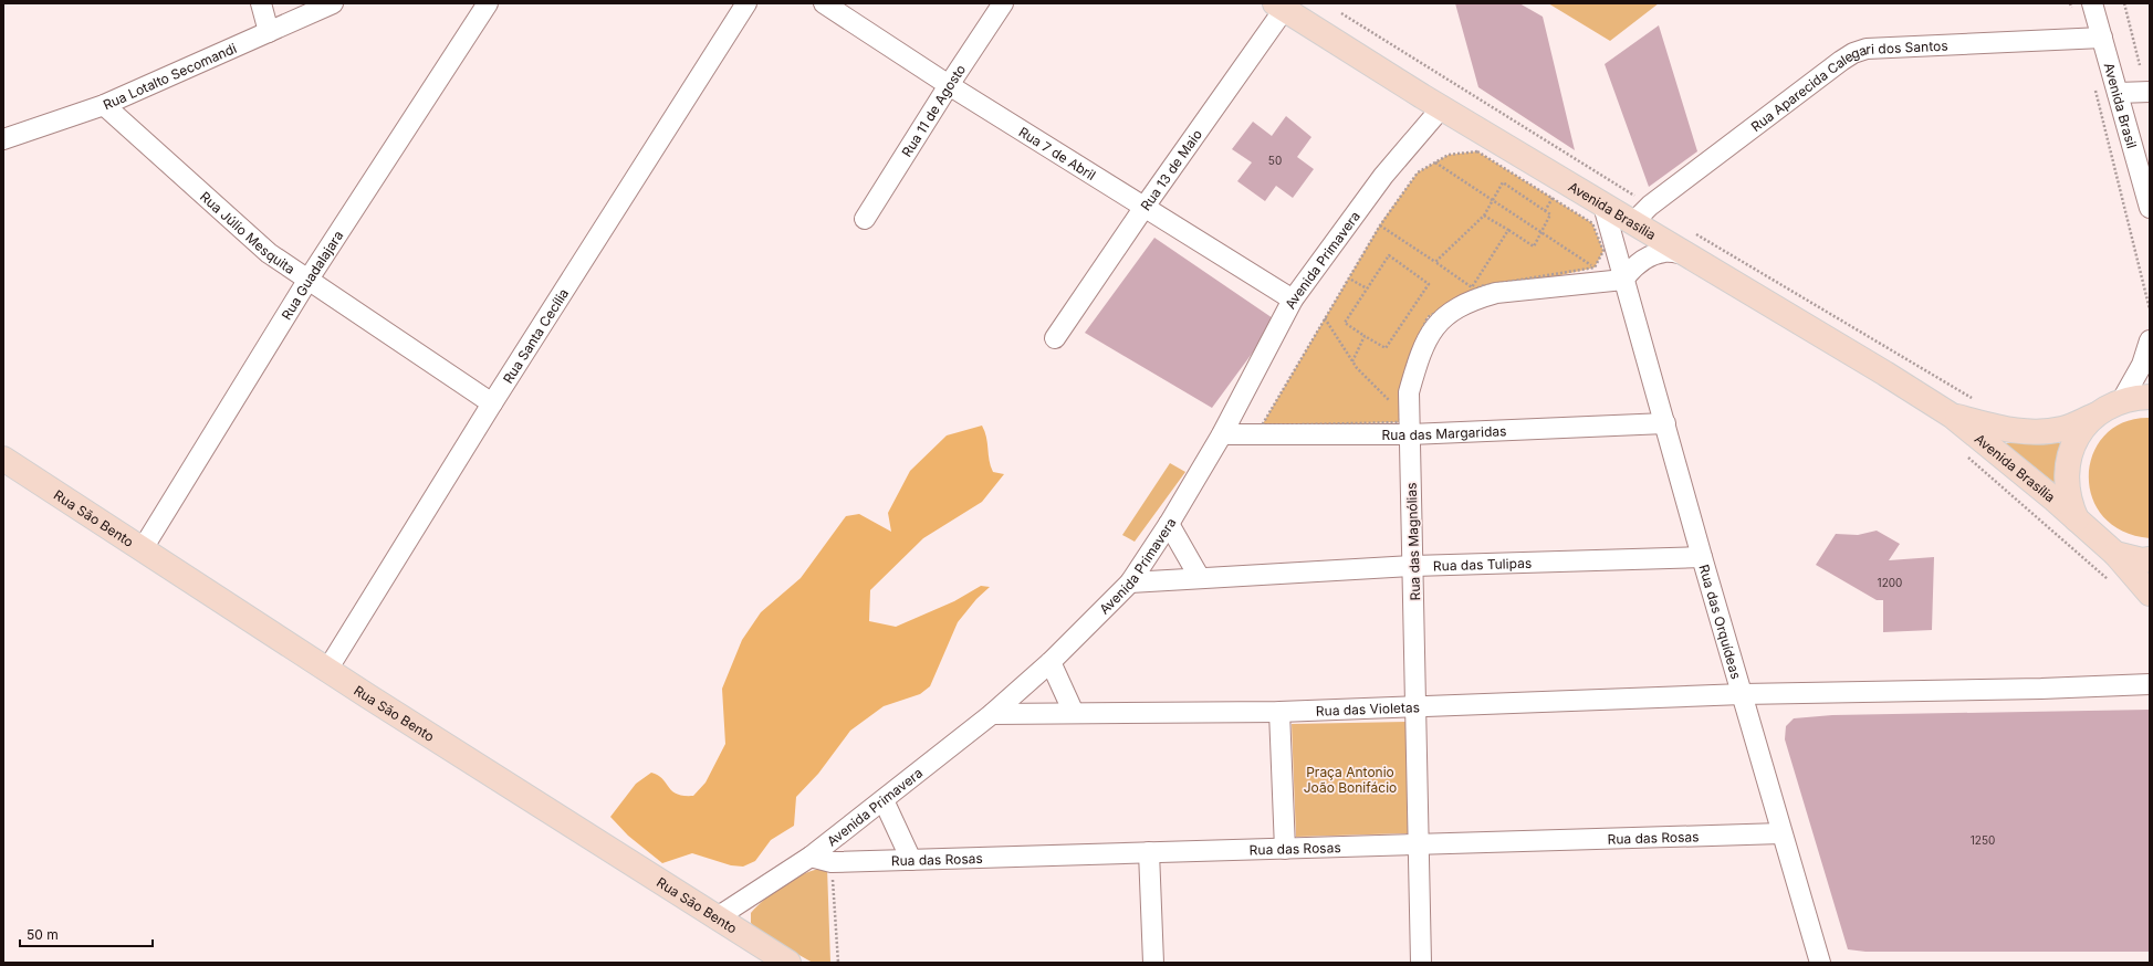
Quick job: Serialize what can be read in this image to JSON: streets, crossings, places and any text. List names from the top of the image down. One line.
{"streets":{"main road":["Avenida Brasília","Rua São Bento"],"street":["Rua Lotalto Secomandi","Rua Aparecida Calegari dos Santos","Avenida Brasil","Rua 11 de Agosto","Rua 7 de Abril","Rua 13 de Maio","Rua Júlio Mesquita","Avenida Primavera","Rua Guadalajara","Rua Santa Cecília","Rua das Margaridas","Rua das Magnólias","Rua das Tulipas","Rua das Orquídeas","Rua das Violetas","Rua das Rosas"]},"crossings":[["Rua Lotalto Secomandi","Rua Júlio Mesquita"],["Rua Aparecida Calegari dos Santos","Avenida Brasil"],["Rua Aparecida Calegari dos Santos","Avenida Brasília"],["Rua 11 de Agosto","Rua 7 de Abril"],["Rua 7 de Abril","Rua 13 de Maio"],["Rua 7 de Abril","Avenida Primavera"],["Rua 13 de Maio","Avenida Brasília"],["Avenida Brasília","Avenida Primavera"],["Avenida Brasília","Rua das Orquídeas"],["Rua Júlio Mesquita","Rua Guadalajara"],["Rua Júlio Mesquita","Rua Santa Cecília"],["Avenida Primavera","Rua das Margaridas"],["Avenida Primavera","Rua São Bento"],["Avenida Primavera","Rua das Tulipas"],["Avenida Primavera","Rua das Violetas"],["Avenida Primavera","Rua das Rosas"],["Rua Guadalajara","Rua São Bento"],["Rua Santa Cecília","Rua São Bento"],["Rua das Margaridas","Rua das Magnólias"],["Rua das Margaridas","Rua das Orquídeas"],["Rua das Magnólias","Rua das Tulipas"],["Rua das Magnólias","Rua das Orquídeas"],["Rua das Magnólias","Rua das Violetas"],["Rua das Magnólias","Rua das Rosas"],["Rua das Tulipas","Rua das Orquídeas"],["Rua das Orquídeas","Rua das Violetas"],["Rua das Orquídeas","Rua das Rosas"]],"parks":["Praça Antonio João Bonifácio"],"house_numbers":["50","1200","1250"],"scale_bar":"50 m"}
